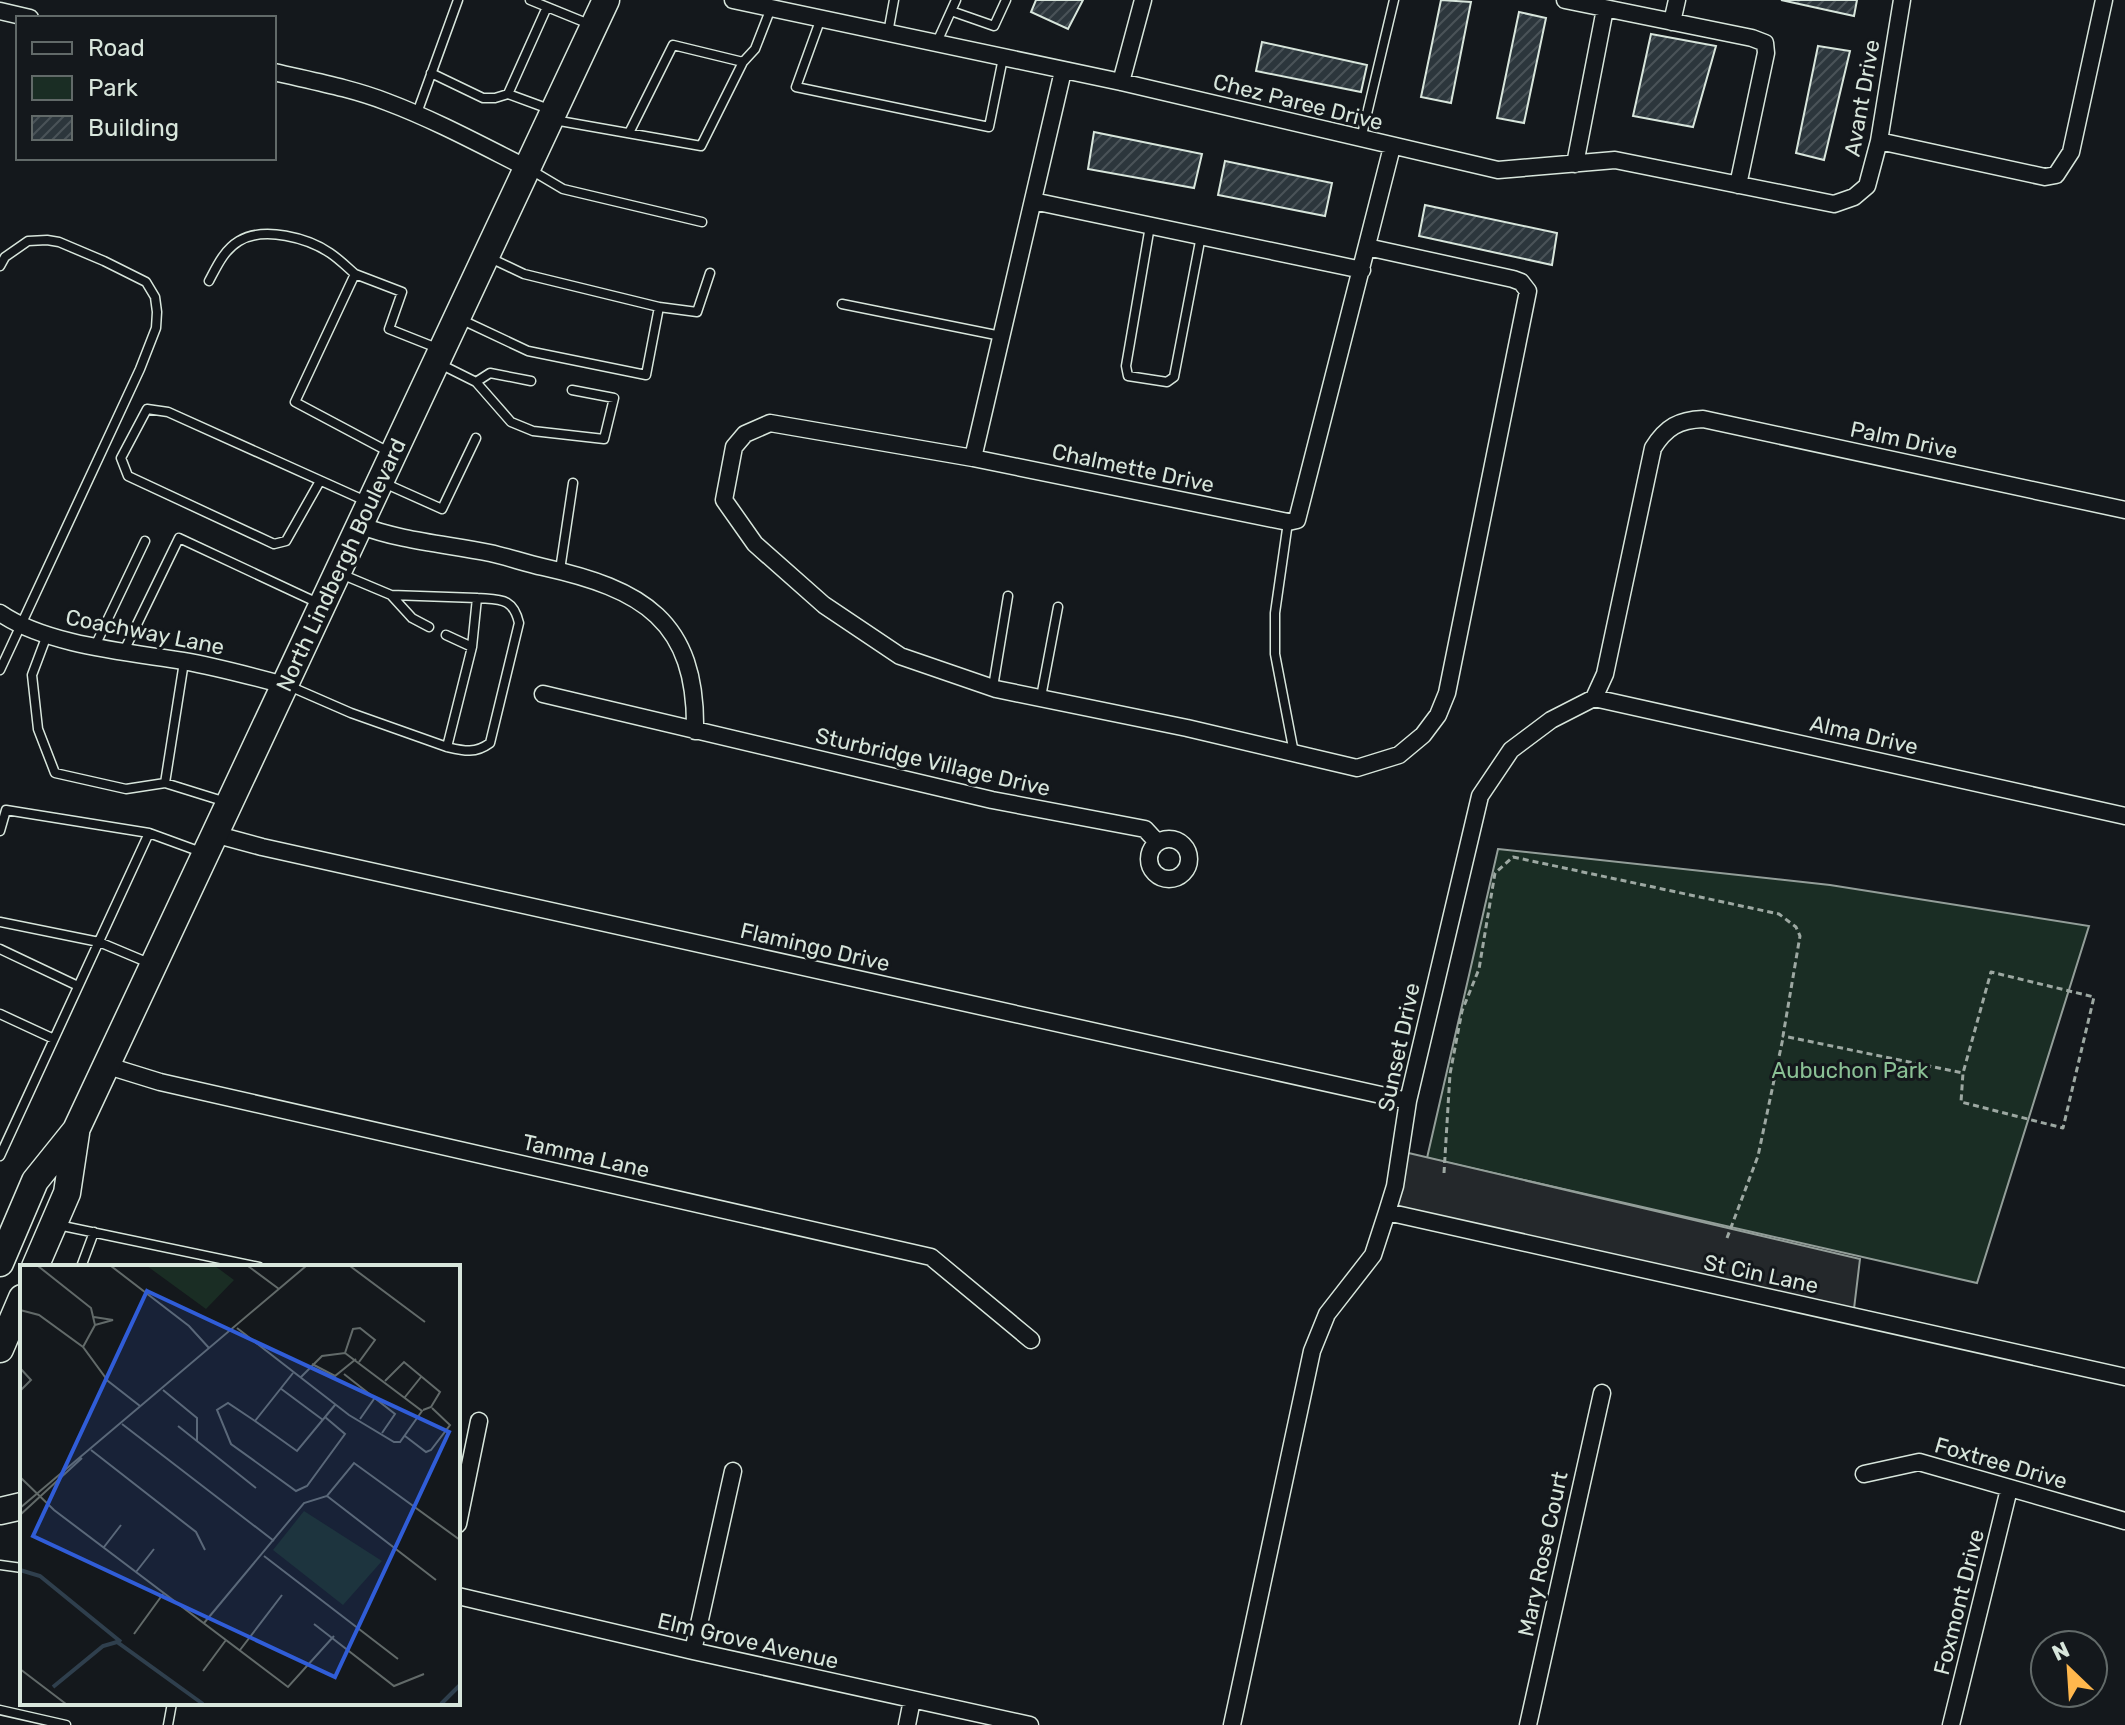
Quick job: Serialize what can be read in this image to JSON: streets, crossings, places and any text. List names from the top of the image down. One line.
{"streets":{"main road":["North Lindbergh Boulevard"],"street":["Avant Drive","Chez Paree Drive","Palm Drive","Chalmette Drive","Coachway Lane","Alma Drive","Sturbridge Village Drive","Flamingo Drive","Sunset Drive","Tamma Lane","St Cin Lane","Foxtree Drive","Mary Rose Court","Foxmont Drive","Elm Grove Avenue"]},"crossings":[["Avant Drive","Chez Paree Drive"],["Palm Drive","Alma Drive"],["Palm Drive","Sunset Drive"],["North Lindbergh Boulevard","Coachway Lane"],["North Lindbergh Boulevard","Flamingo Drive"],["North Lindbergh Boulevard","Tamma Lane"],["Alma Drive","Sunset Drive"],["Flamingo Drive","Sunset Drive"],["Sunset Drive","St Cin Lane"],["Foxtree Drive","Foxmont Drive"]],"parks":["Aubuchon Park"],"legend":["Road","Park","Building"],"north":"top left"}
